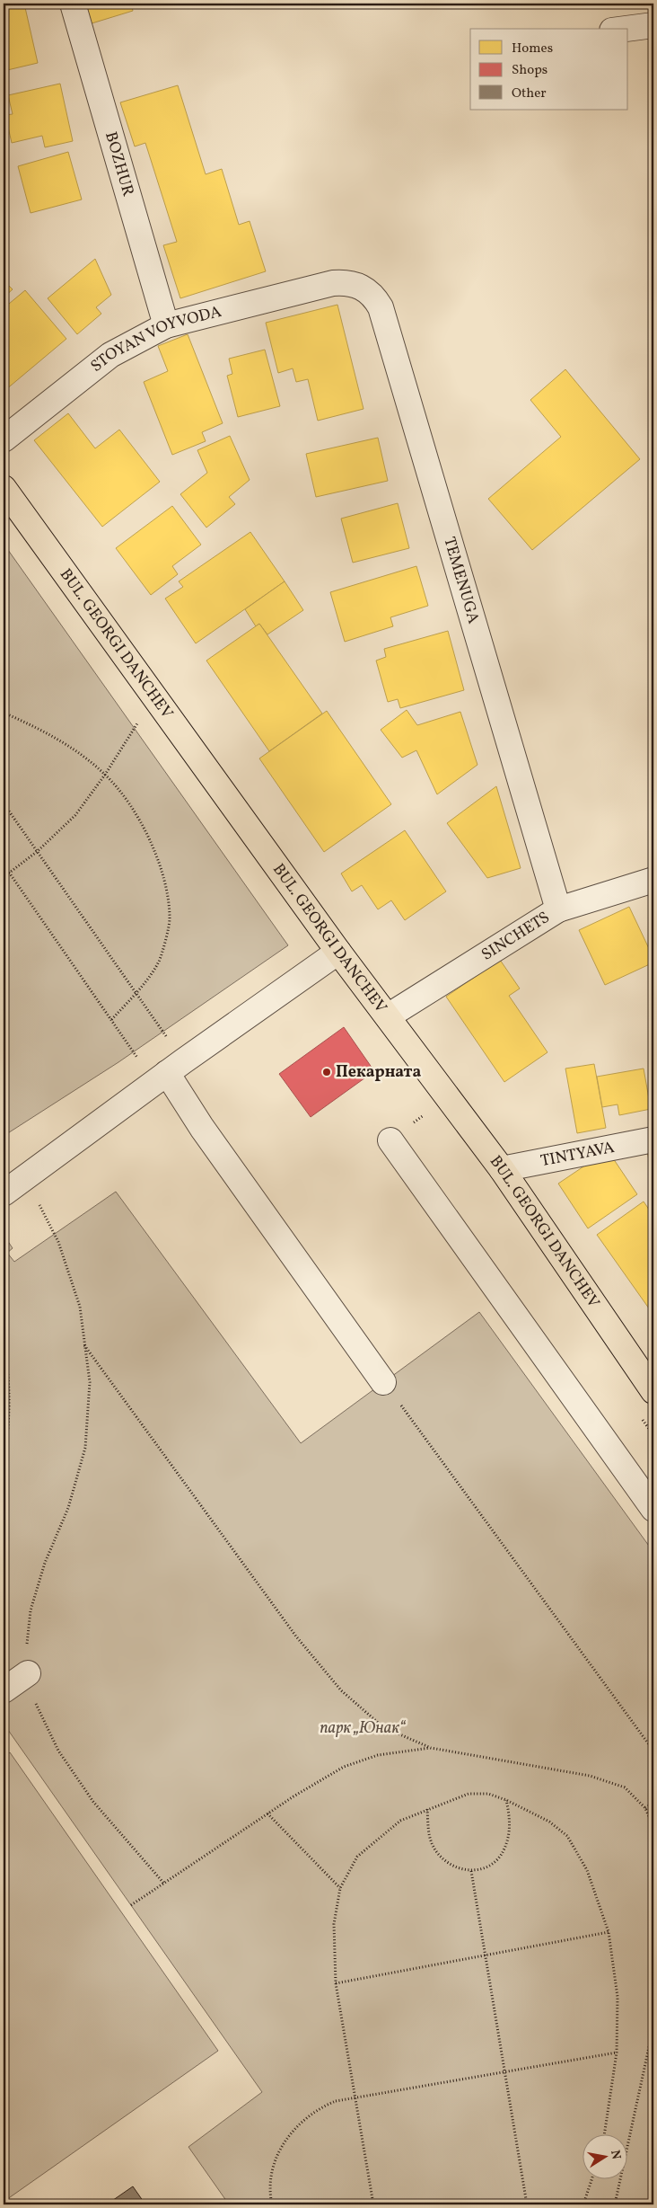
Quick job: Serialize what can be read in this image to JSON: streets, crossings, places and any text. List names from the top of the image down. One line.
{"streets":{"main road":["BUL. GEORGI DANCHEV"],"street":["BOZHUR","STOYAN VOYVODA","TEMENUGA","SINCHETS","TINTYAVA"]},"crossings":[["BOZHUR","STOYAN VOYVODA"],["STOYAN VOYVODA","TEMENUGA"],["TEMENUGA","SINCHETS"],["BUL. GEORGI DANCHEV","SINCHETS"],["BUL. GEORGI DANCHEV","TINTYAVA"]],"parks":["парк „Юнак“"],"places":["Пекарната"],"legend":["Homes","Shops","Other"],"north":"right"}
